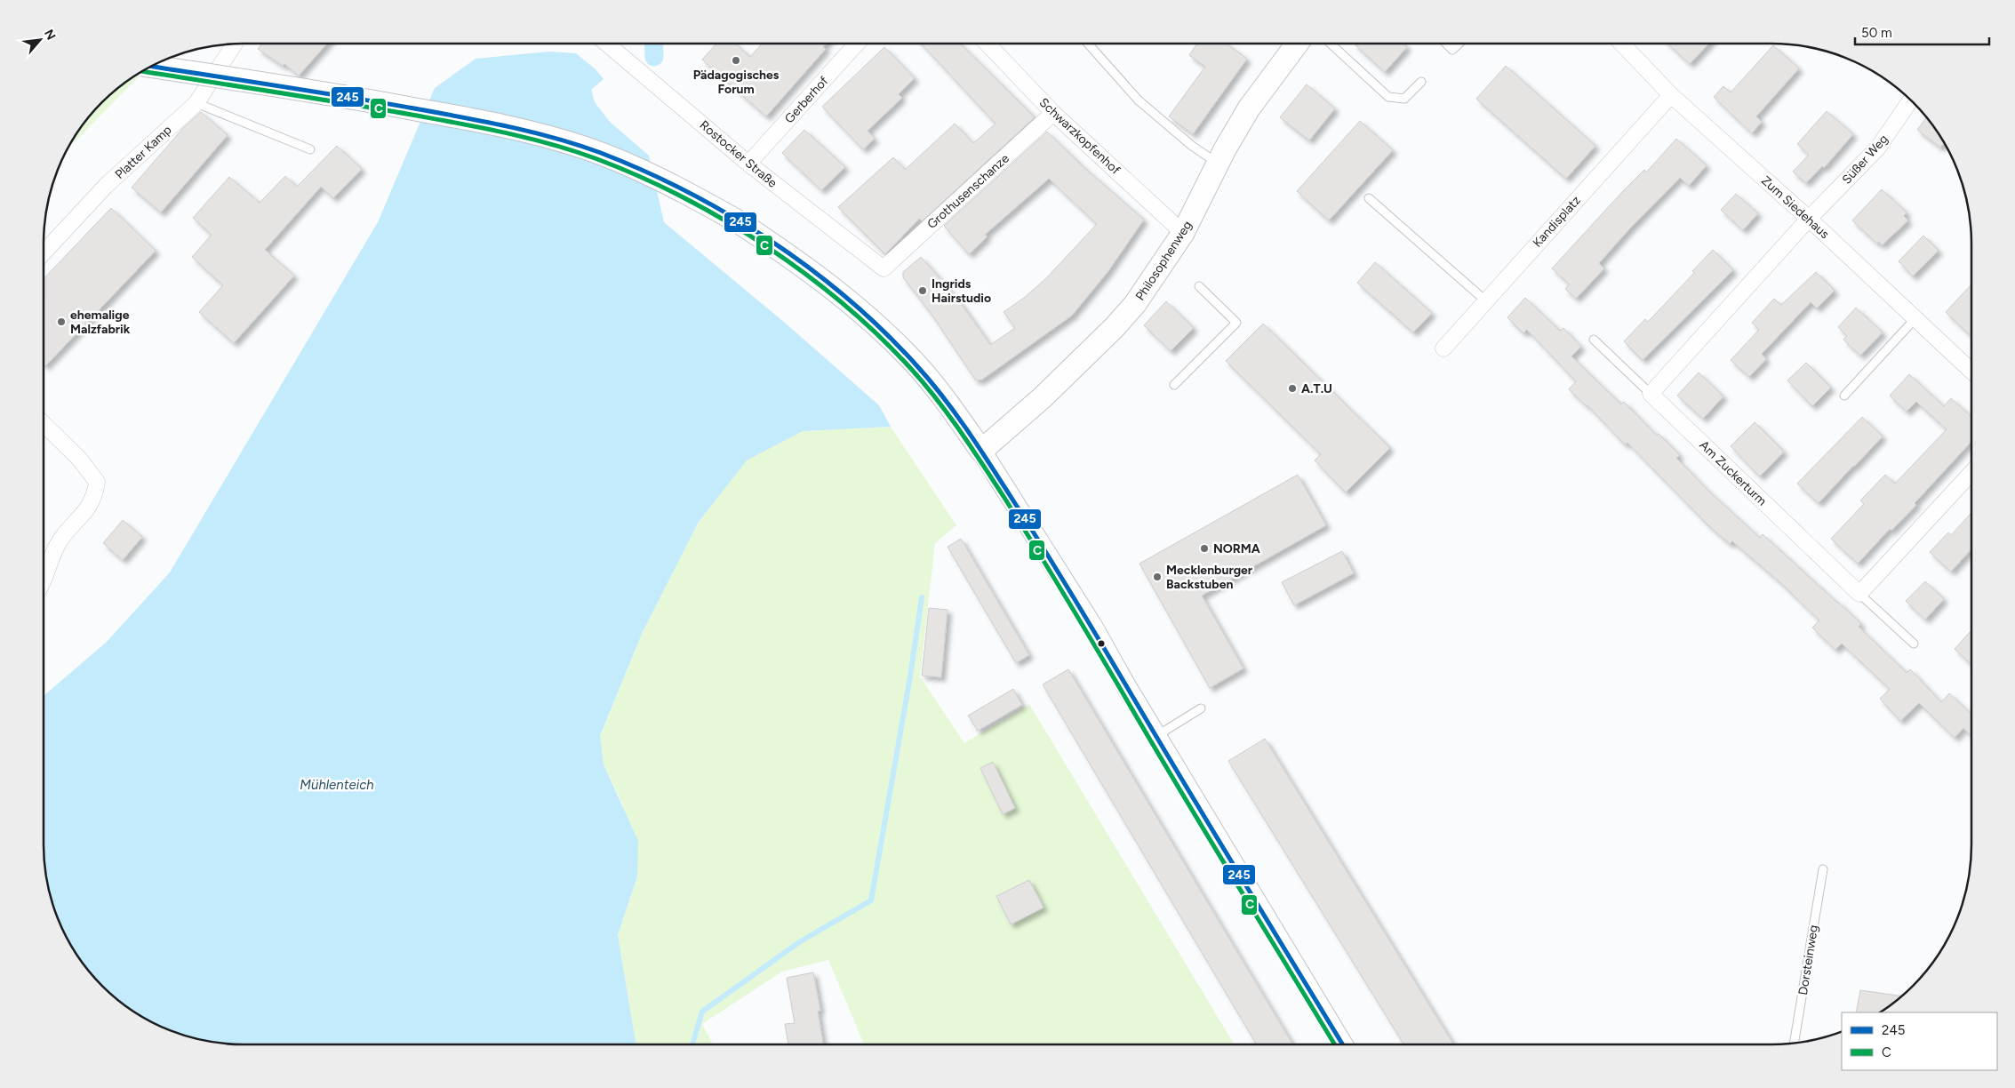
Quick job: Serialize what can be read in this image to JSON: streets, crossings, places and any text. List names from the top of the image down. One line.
{"streets":{"main road":["Philosophenweg"],"street":["Gerberhof","Schwarzkopfenhof","Platter Kamp","Rostocker Straße","Süßer Weg","Grothusenschanze","Zum Siedehaus","Kandisplatz","Am Zuckerturm"],"lane":["Dorsteinweg"]},"crossings":[["Gerberhof","Rostocker Straße"],["Schwarzkopfenhof","Grothusenschanze"],["Schwarzkopfenhof","Philosophenweg"],["Rostocker Straße","Grothusenschanze"],["Süßer Weg","Zum Siedehaus"],["Zum Siedehaus","Kandisplatz"]],"water":["Mühlenteich"],"places":["Pädagogisches Forum","Ingrids Hairstudio","ehemalige Malzfabrik","A.T.U","NORMA","Mecklenburger Backstuben"],"lines":["transit line 245","transit line C"],"legend":["245","C"],"scale_bar":"50 m","north":"top right"}
